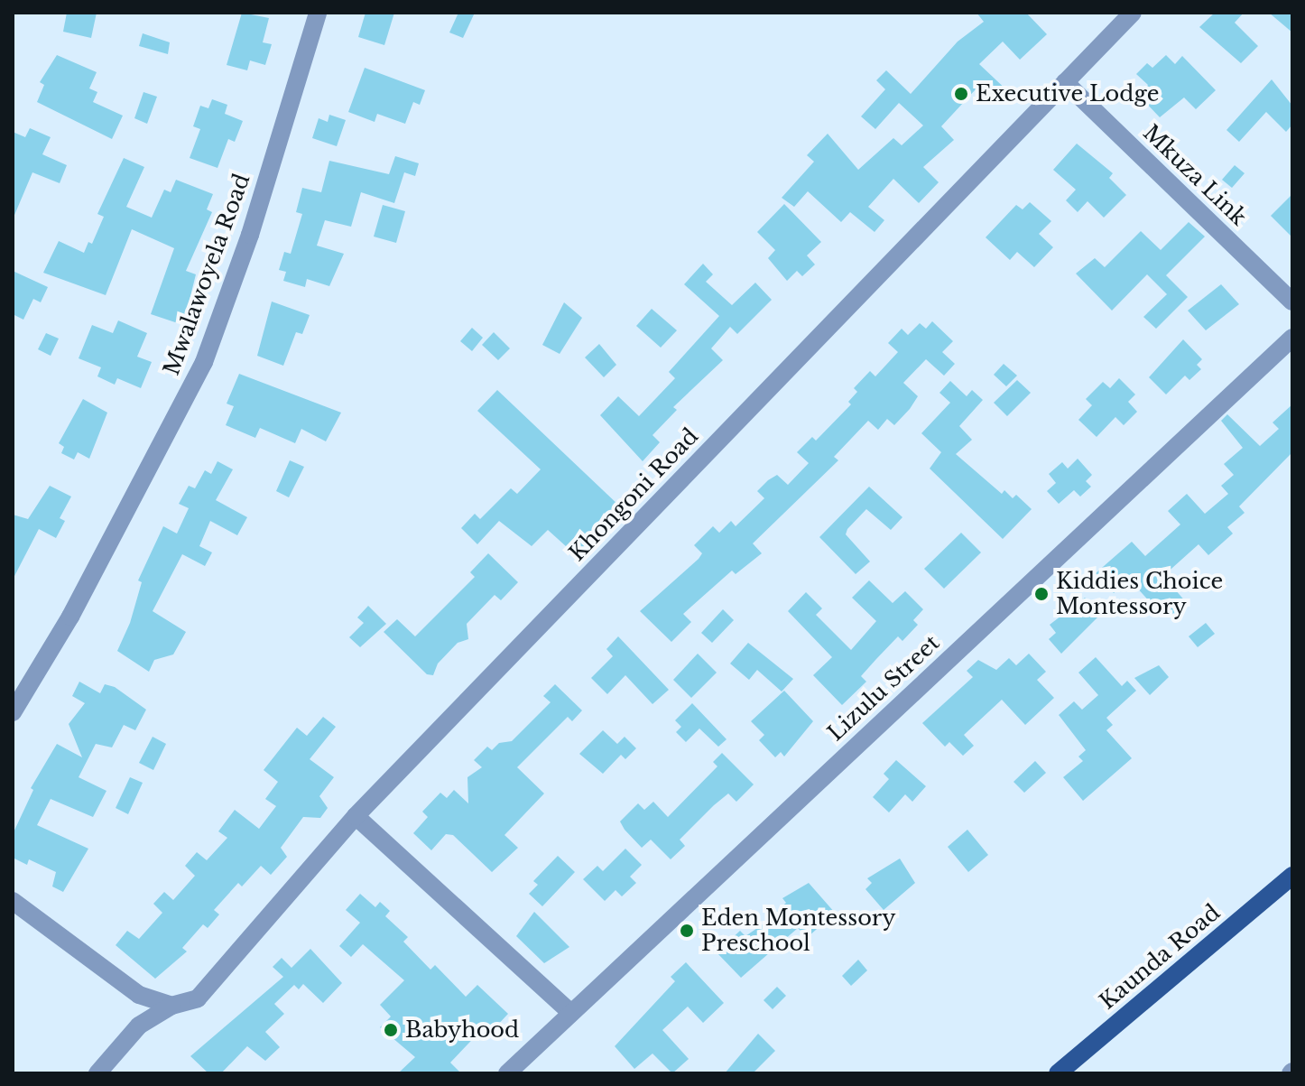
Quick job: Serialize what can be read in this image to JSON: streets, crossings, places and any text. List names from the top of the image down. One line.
{"streets":{"main road":["Kaunda Road"],"street":["Mkuza Link","Mwalawoyela Road","Khongoni Road","Lizulu Street"]},"crossings":[["Mkuza Link","Khongoni Road"]],"places":["Executive Lodge","Kiddies Choice Montessory","Eden Montessory Preschool","Babyhood"]}
